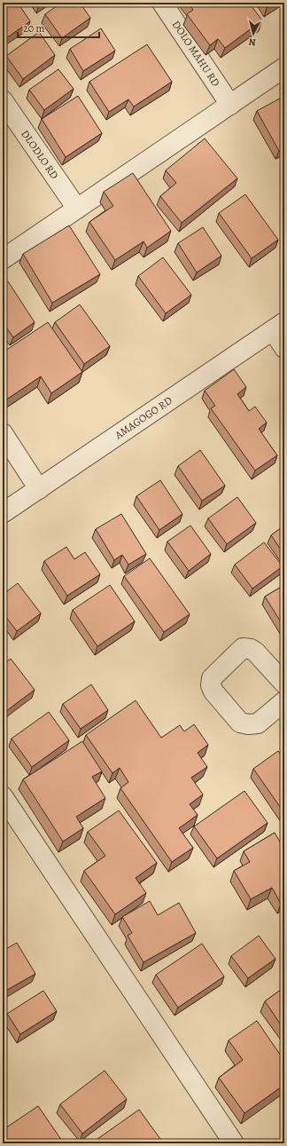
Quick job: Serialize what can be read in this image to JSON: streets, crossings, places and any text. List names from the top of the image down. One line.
{"streets":{"street":["DOLO MAHU RD","DLODLO RD","AMAGOGO RD"]},"scale_bar":"20 m","north":"bottom"}
